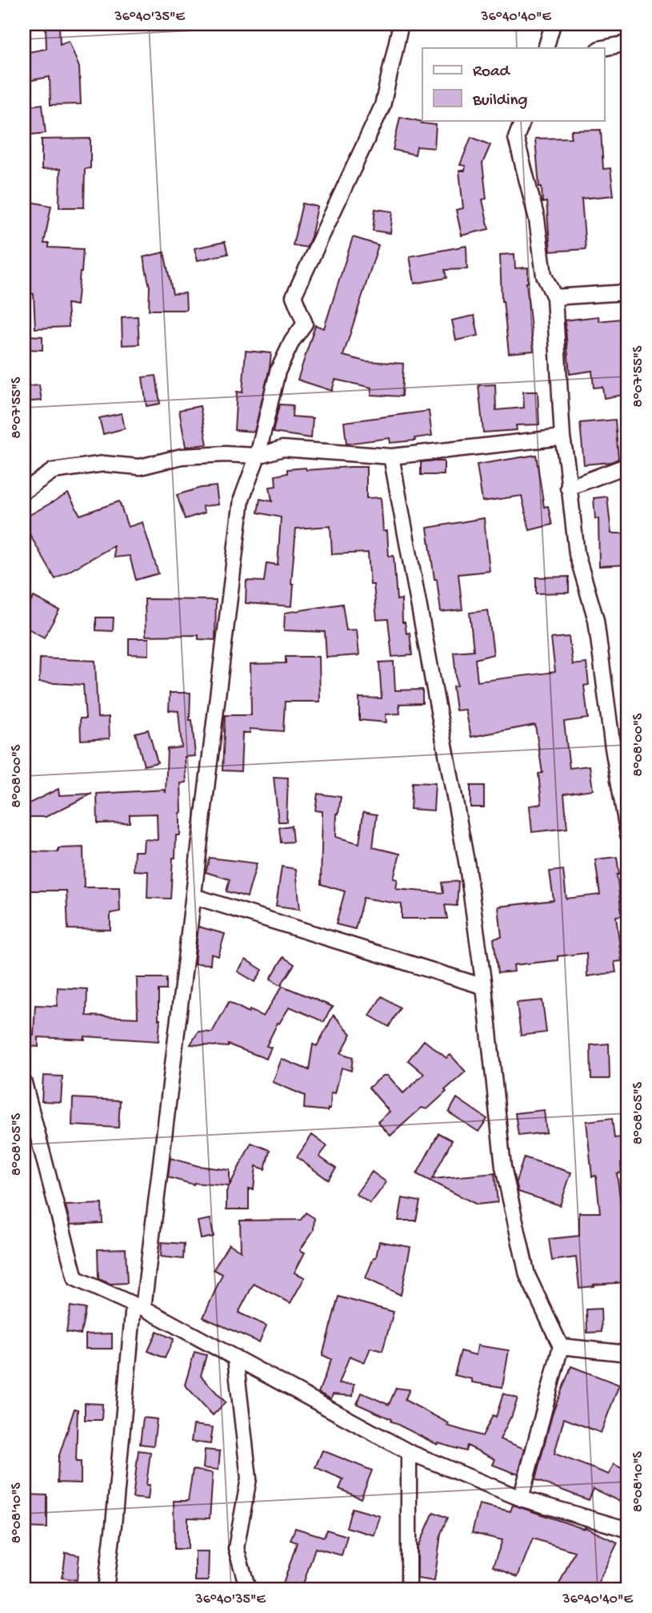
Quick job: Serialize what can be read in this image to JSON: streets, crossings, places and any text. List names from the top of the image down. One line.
{"legend":["Road","Building"],"coordinates":["36°40'35\"E","36°40'40\"E","8°07'55\"S","8°08'00\"S","8°08'05\"S","8°08'10\"S"]}
